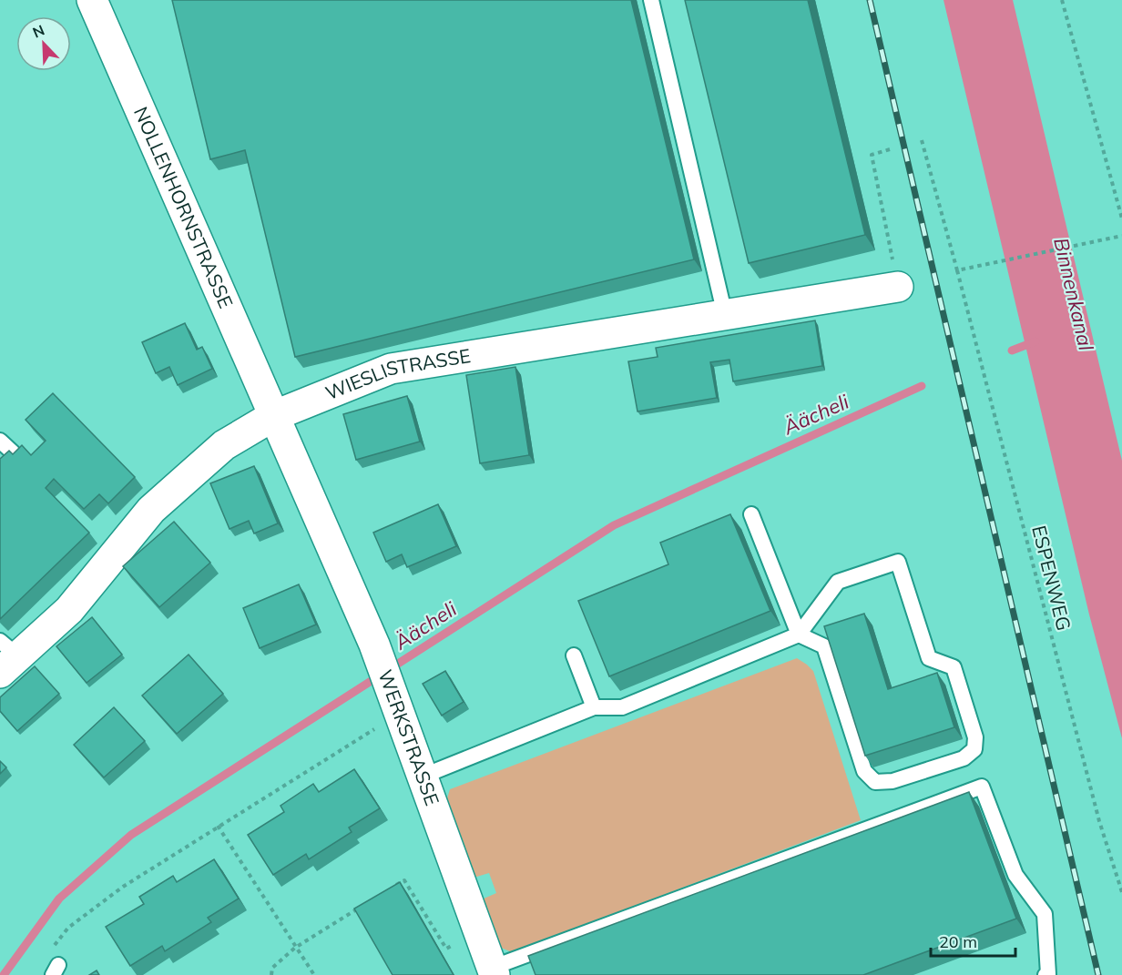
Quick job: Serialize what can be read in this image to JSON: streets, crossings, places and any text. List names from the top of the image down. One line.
{"streets":{"street":["NOLLENHORNSTRASSE","WIESLISTRASSE","WERKSTRASSE"],"path":["ESPENWEG"]},"crossings":[["NOLLENHORNSTRASSE","WIESLISTRASSE"],["NOLLENHORNSTRASSE","WERKSTRASSE"],["WIESLISTRASSE","WERKSTRASSE"]],"water":["Binnenkanal","Äächeli"],"scale_bar":"20 m","north":"top left"}
